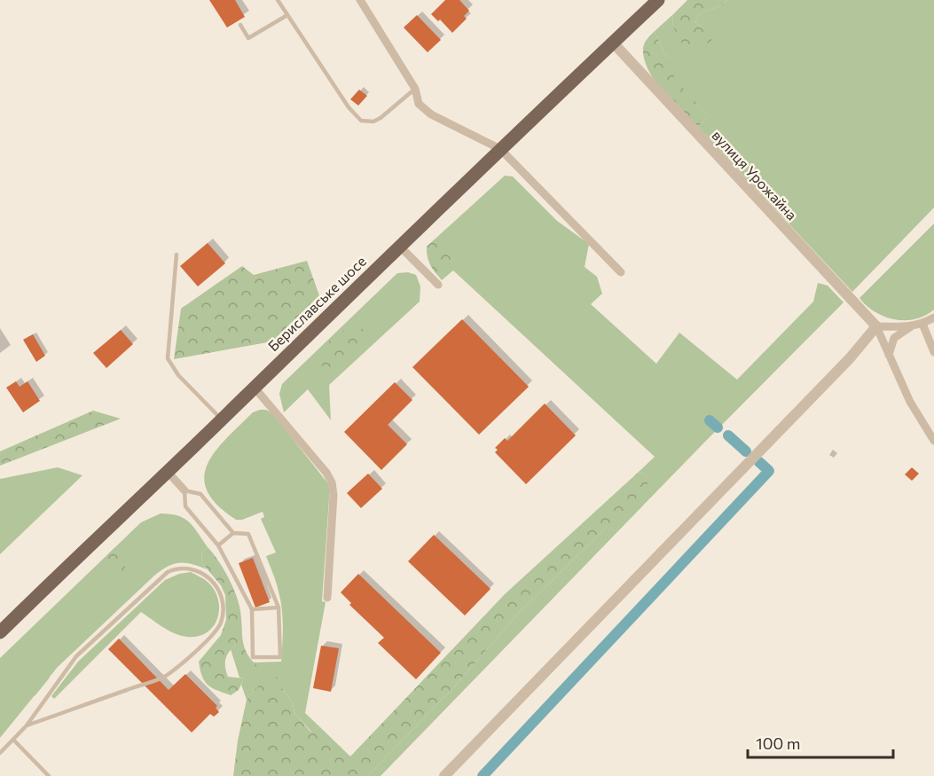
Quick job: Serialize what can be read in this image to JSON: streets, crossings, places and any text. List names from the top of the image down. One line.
{"streets":{"main road":["Бериславське шосе"],"street":["вулиця Урожайна"]},"crossings":[["вулиця Урожайна","Бериславське шосе"]],"scale_bar":"100 m"}
